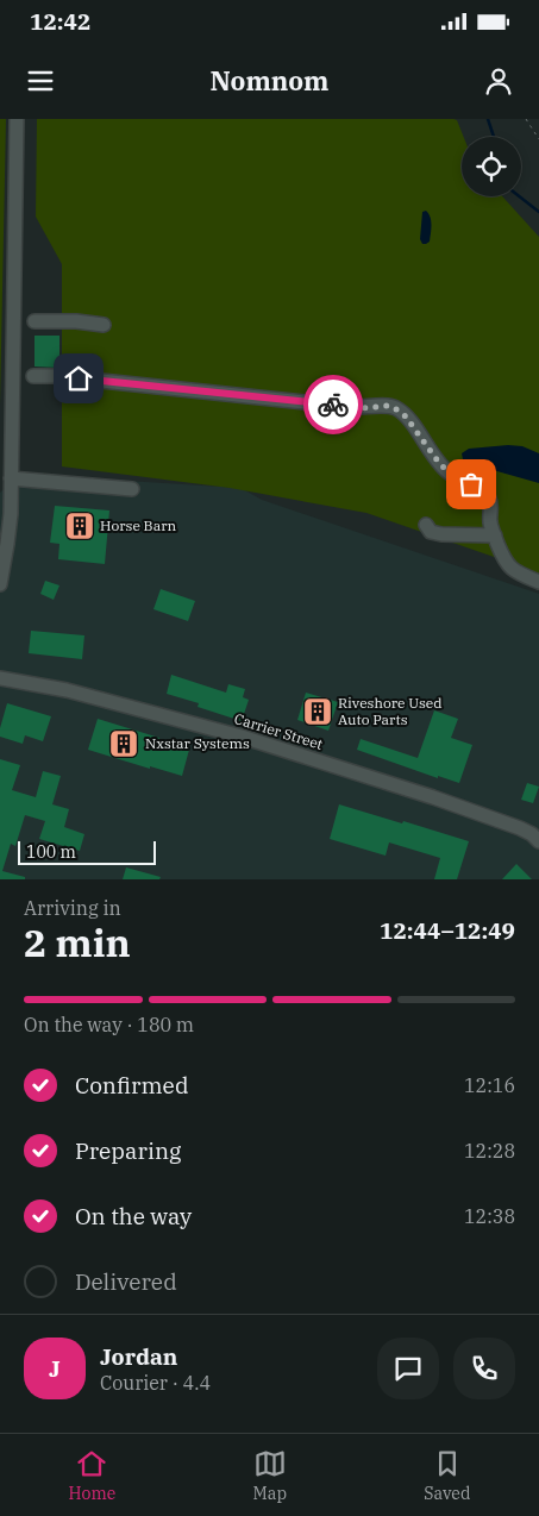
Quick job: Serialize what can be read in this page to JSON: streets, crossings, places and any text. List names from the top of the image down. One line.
{"streets":{"street":["Carrier Street"]},"places":{"building":["Horse Barn","Riveshore Used Auto Parts","Nxstar Systems"]},"scale_bar":"100 m","page":{"status":"12:42","header":"Nomnom","scale":"100 m","heading":["2 min","Arriving in","12:44–12:49"],"panel":["Jordan","Courier · 4.4"],"bar":"On the way · 180 m","list":[["Confirmed","12:16"],["Preparing","12:28"],["On the way","12:38"],"Delivered"],"round":"J","tabs":["Home","Map","Saved"]}}
